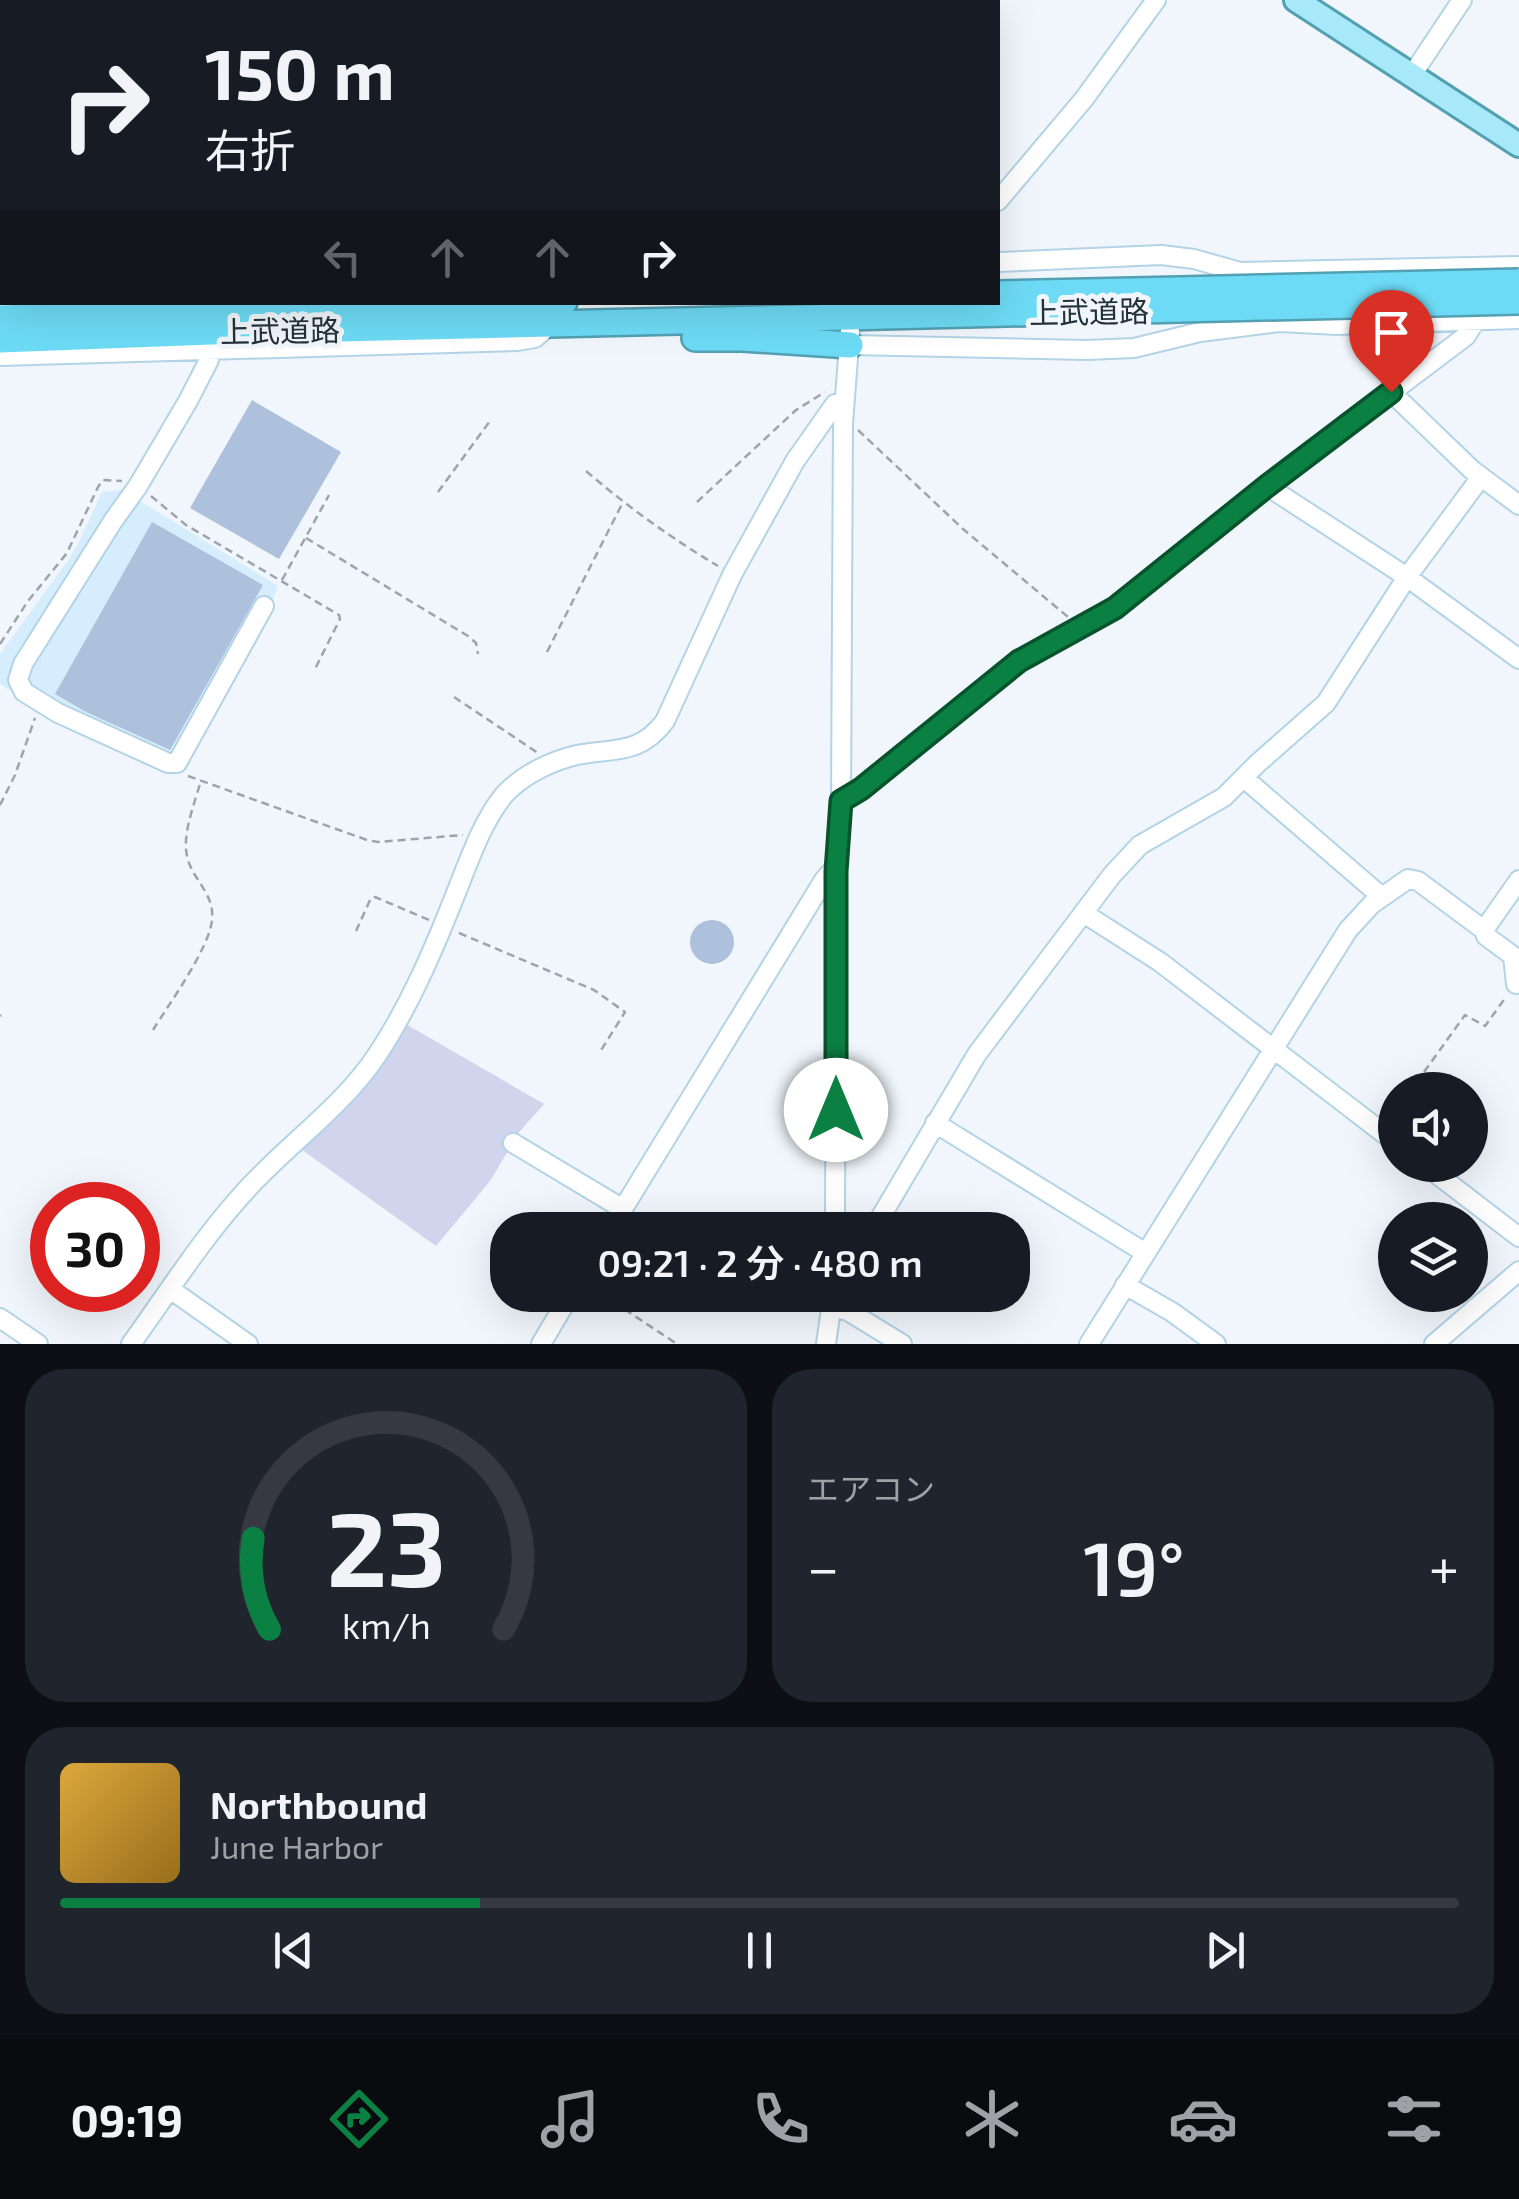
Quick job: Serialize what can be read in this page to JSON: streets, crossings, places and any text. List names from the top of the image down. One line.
{"streets":{"highway":["上武道路"]},"page":{"turn":["150 m","右折"],"limit":"30","trip":"09:21 · 2 分 · 480 m","tile":"エアコン","heat":["−","19°","+"],"song":["Northbound","June Harbor"],"tabs":"09:19","gauge":["23","km/h"]}}
